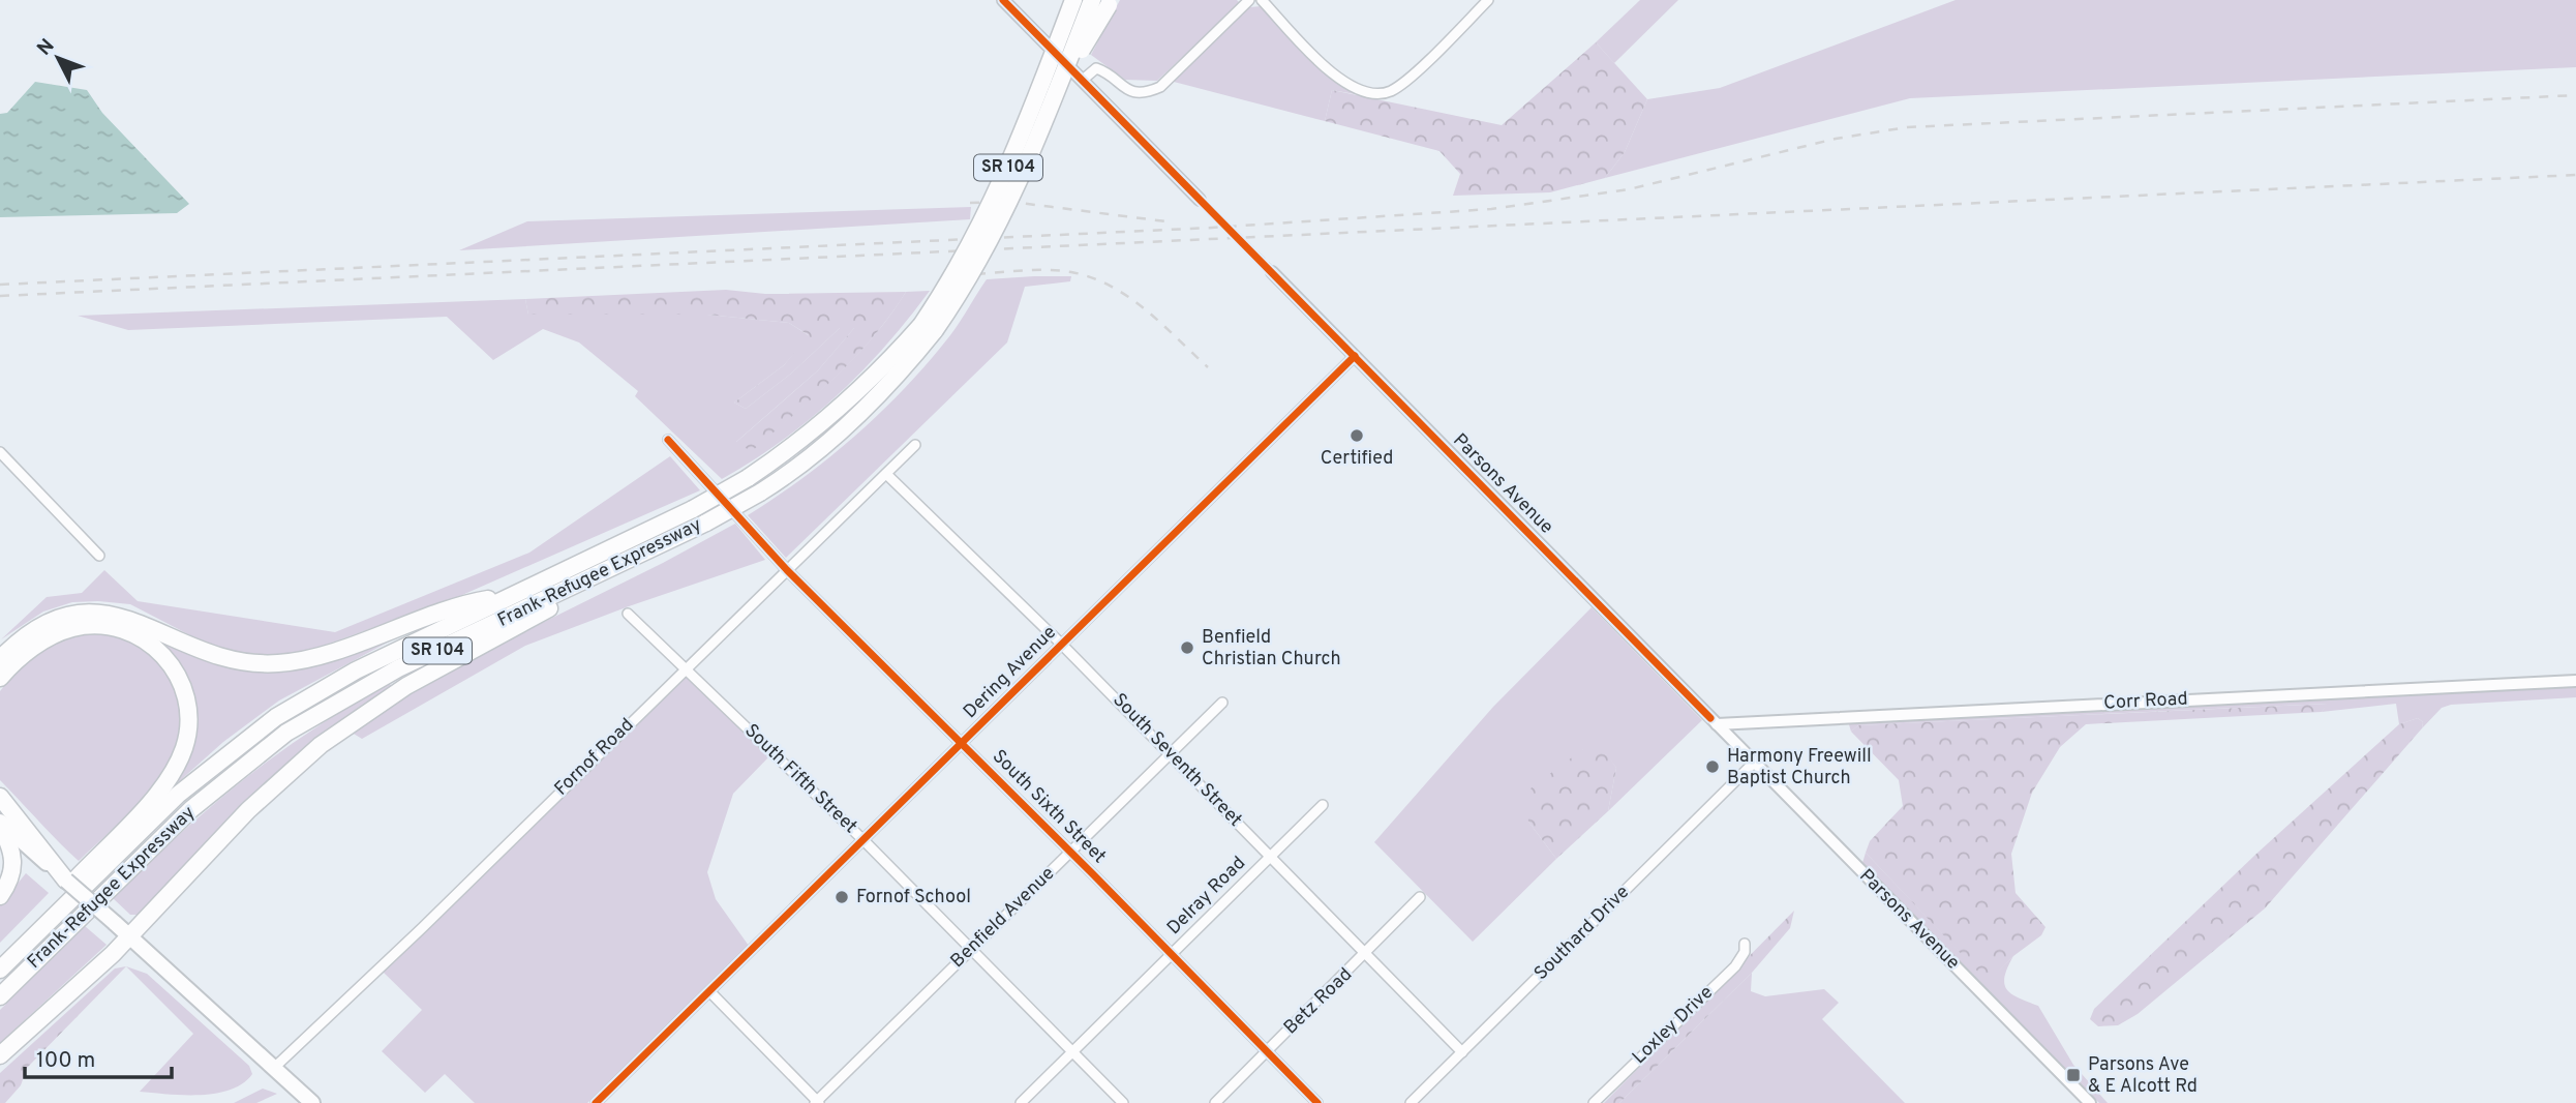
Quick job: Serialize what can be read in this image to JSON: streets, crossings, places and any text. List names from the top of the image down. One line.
{"streets":{"highway":["SR 104","Frank-Refugee Expressway"],"street":["Parsons Avenue","Dering Avenue","Corr Road","Fornof Road","South Seventh Street","South Fifth Street","South Sixth Street","Delray Road","Benfield Avenue","Southard Drive","Betz Road","Loxley Drive"]},"crossings":[["Parsons Avenue","Dering Avenue"],["Parsons Avenue","Corr Road"],["Parsons Avenue","Southard Drive"],["Dering Avenue","South Seventh Street"],["Dering Avenue","South Fifth Street"],["Dering Avenue","South Sixth Street"],["Fornof Road","South Seventh Street"],["Fornof Road","South Fifth Street"],["Fornof Road","South Sixth Street"],["South Seventh Street","Delray Road"],["South Seventh Street","Benfield Avenue"],["South Seventh Street","Southard Drive"],["South Seventh Street","Betz Road"],["South Fifth Street","Delray Road"],["South Fifth Street","Benfield Avenue"],["South Sixth Street","Delray Road"],["South Sixth Street","Benfield Avenue"],["South Sixth Street","Betz Road"]],"places":{"other":["Certified","Benfield Christian Church","Harmony Freewill Baptist Church","Fornof School"],"transit":["Parsons Ave & E Alcott Rd"]},"scale_bar":"100 m","north":"top left"}
